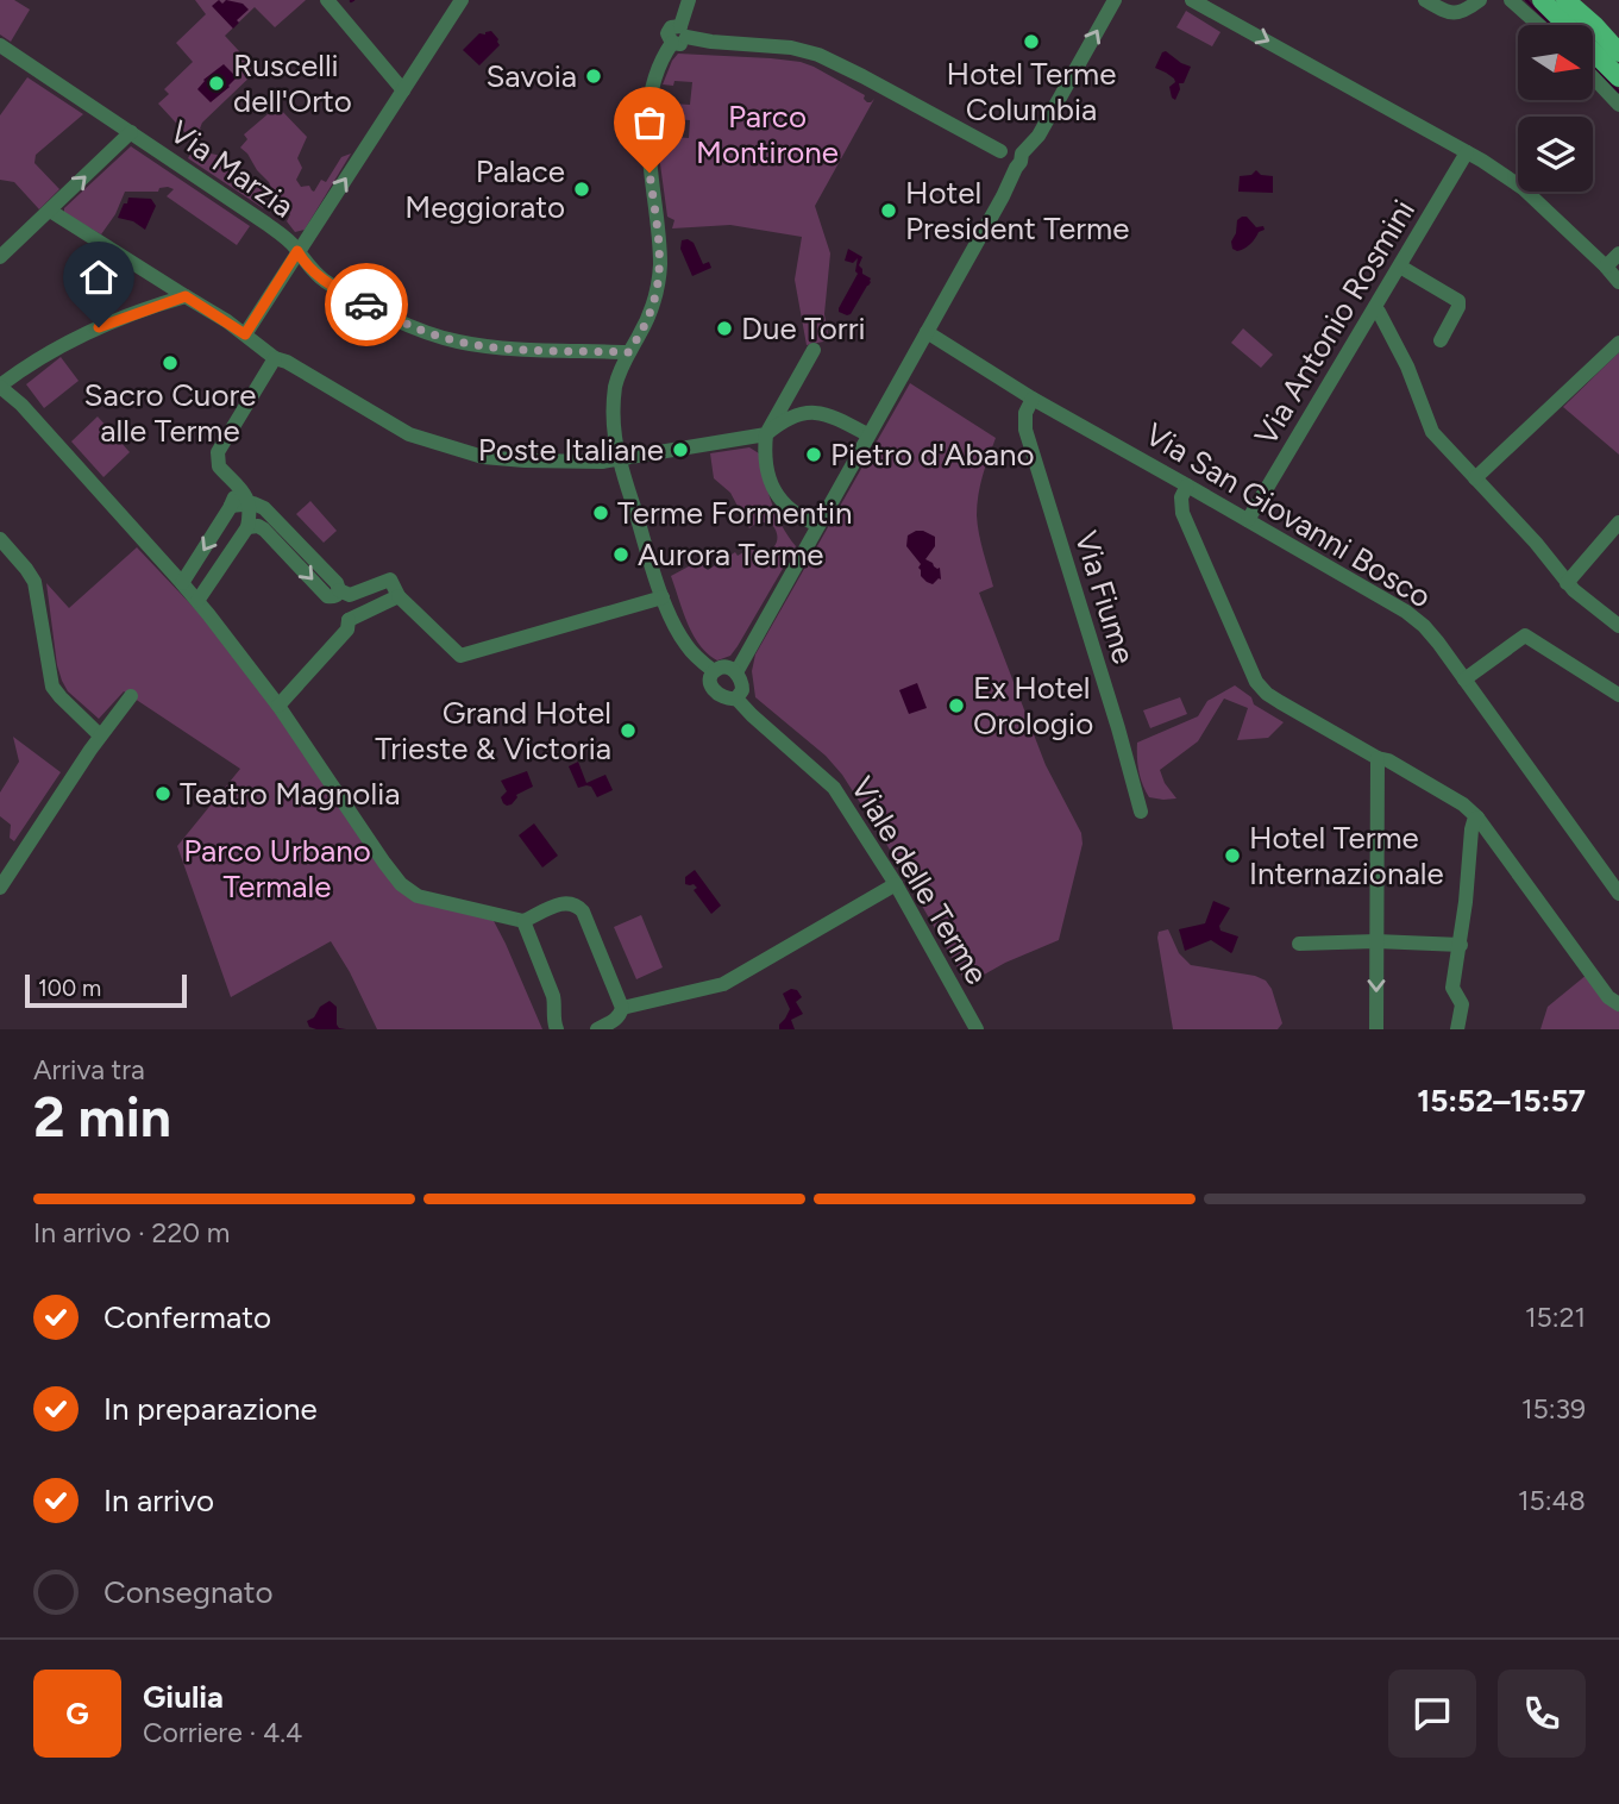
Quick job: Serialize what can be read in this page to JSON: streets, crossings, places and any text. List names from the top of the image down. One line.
{"streets":{"street":["Via Marzia","Via Antonio Rosmini","Via San Giovanni Bosco","Via Fiume","Viale delle Terme"]},"crossings":[["Via Antonio Rosmini","Via San Giovanni Bosco"],["Via San Giovanni Bosco","Via Fiume"]],"parks":["Parco Montirone","Parco Urbano Termale"],"places":["Hotel Terme Columbia","Savoia","Ruscelli dell'Orto","Palace Meggiorato","Hotel President Terme","Due Torri","Sacro Cuore alle Terme","Poste Italiane","Pietro d'Abano","Terme Formentin","Aurora Terme","Ex Hotel Orologio","Grand Hotel Trieste & Victoria","Teatro Magnolia","Hotel Terme Internazionale"],"scale_bar":"100 m","north":"right","page":{"scale":"100 m","heading":["2 min","Arriva tra","15:52–15:57"],"panel":["Giulia","Corriere · 4.4"],"bar":"In arrivo · 220 m","list":[["Confermato","15:21"],["In preparazione","15:39"],["In arrivo","15:48"],"Consegnato"],"round":"G"}}
